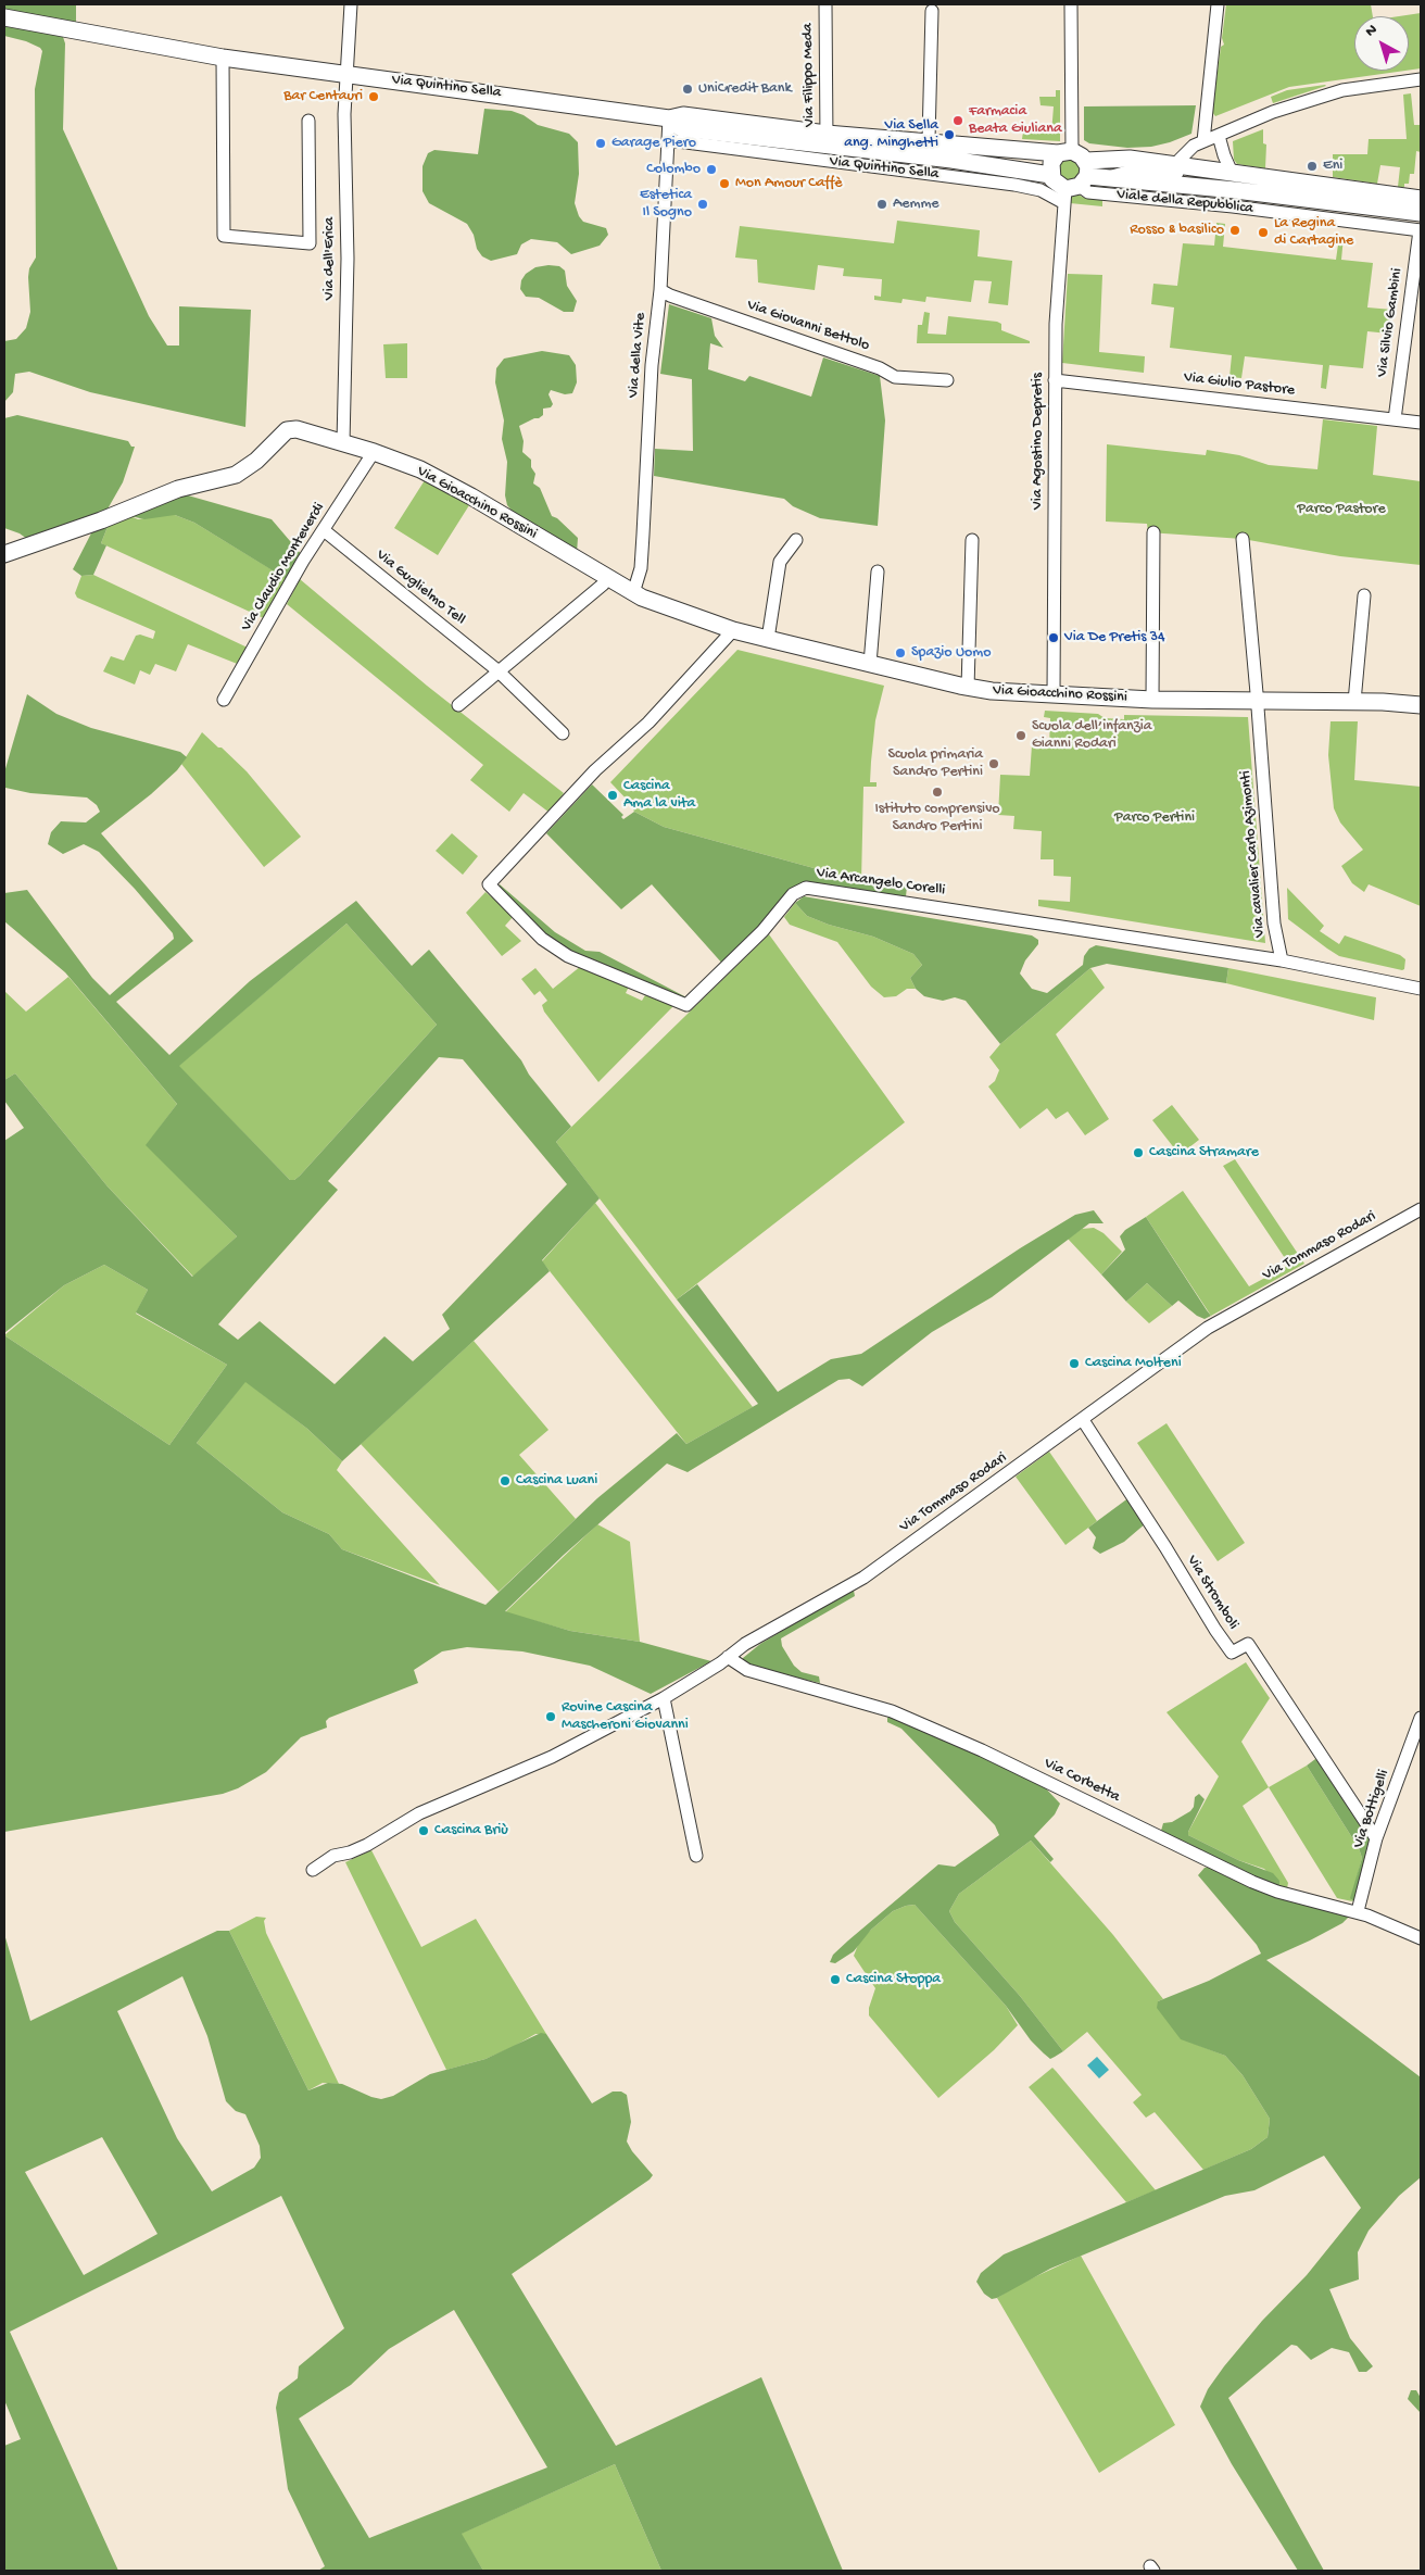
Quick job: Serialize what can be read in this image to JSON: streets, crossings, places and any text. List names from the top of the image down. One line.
{"streets":{"street":["Via Filippo Meda","Via Quintino Sella","Viale della Repubblica","Via dell'Erica","Via Silvio Gambini","Via Giovanni Bettolo","Via della Vite","Via Giulio Pastore","Via Agostino Depretis","Via Gioacchino Rossini","Via Claudio Monteverdi","Via Guglielmo Tell","Via cavalier Carlo Azimonti","Via Arcangelo Corelli","Via Tommaso Rodari","Via Stromboli","Via Corbetta","Via Bottigelli"]},"crossings":[["Via Filippo Meda","Via Quintino Sella"],["Via Quintino Sella","Viale della Repubblica"],["Via Quintino Sella","Via dell'Erica"],["Via Quintino Sella","Via della Vite"],["Via Quintino Sella","Via Agostino Depretis"],["Viale della Repubblica","Via Silvio Gambini"],["Viale della Repubblica","Via Agostino Depretis"],["Via dell'Erica","Via Gioacchino Rossini"],["Via Silvio Gambini","Via Giulio Pastore"],["Via Giovanni Bettolo","Via della Vite"],["Via della Vite","Via Gioacchino Rossini"],["Via Giulio Pastore","Via Agostino Depretis"],["Via Agostino Depretis","Via Gioacchino Rossini"],["Via Gioacchino Rossini","Via Claudio Monteverdi"],["Via Gioacchino Rossini","Via cavalier Carlo Azimonti"],["Via Gioacchino Rossini","Via Arcangelo Corelli"],["Via Claudio Monteverdi","Via Guglielmo Tell"],["Via cavalier Carlo Azimonti","Via Arcangelo Corelli"],["Via Tommaso Rodari","Via Stromboli"],["Via Tommaso Rodari","Via Corbetta"],["Via Stromboli","Via Bottigelli"],["Via Corbetta","Via Bottigelli"]],"parks":["Parco Pastore","Parco Pertini"],"places":["UniCredit Bank","Bar Centauri","Farmacia Beata Giuliana","Via Sella ang. Minghetti","Garage Piero","Eni","Colombo","Mon Amour Caffè","Estetica Il Sogno","Aemme","Rosso & basilico","La Regina di Cartagine","Via De Pretis 34","Spazio Uomo","Scuola dell’infanzia Gianni Rodari","Scuola primaria Sandro Pertini","Istituto comprensivo Sandro Pertini","Cascina Ama la vita","Cascina Stramare","Cascina Molteni","Cascina Luani","Rovine Cascina Mascheroni Giovanni","Cascina Briù","Cascina Stoppa"],"north":"top left"}
